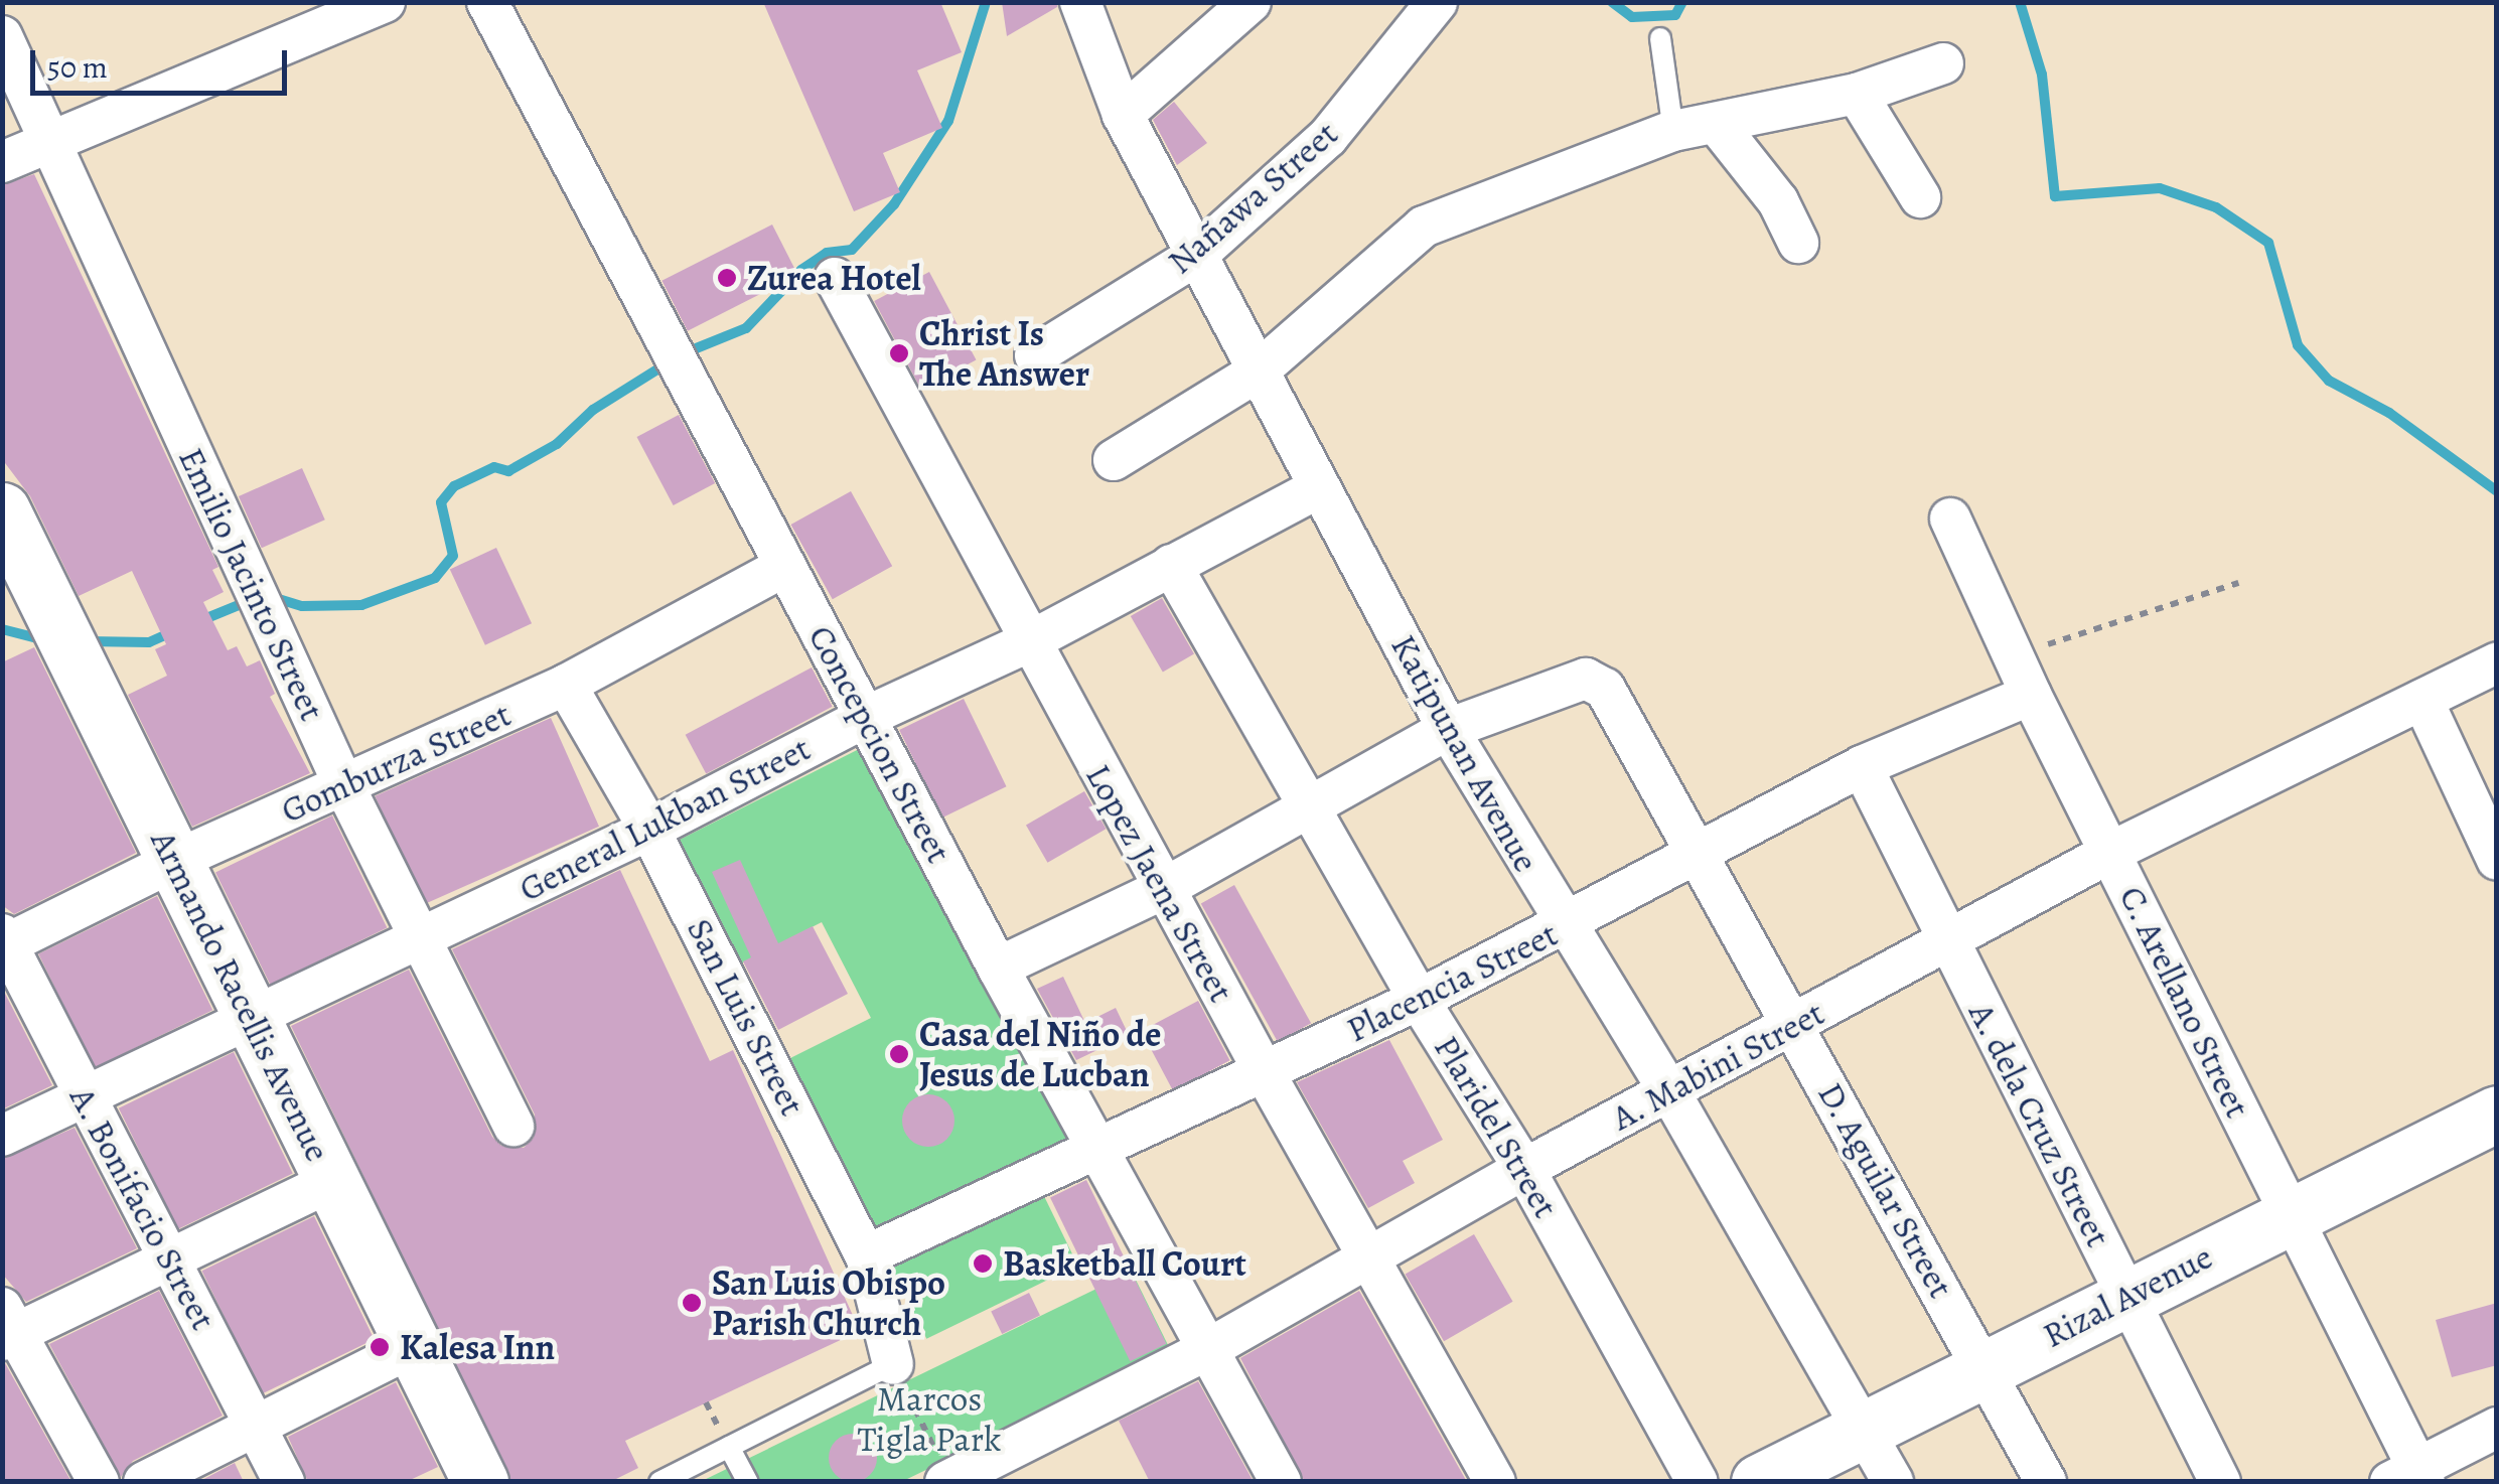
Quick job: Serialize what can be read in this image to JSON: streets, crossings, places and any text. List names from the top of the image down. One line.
{"streets":{"main road":["Armando Racellis Avenue","Rizal Avenue"],"street":["Nañawa Street","Emilio Jacinto Street","Concepcion Street","Katipunan Avenue","Gomburza Street","General Lukban Street","Lopez Jaena Street","Placencia Street","C. Arellano Street","San Luis Street","A. Mabini Street","A. dela Cruz Street","Plaridel Street","D. Aguilar Street","A. Bonifacio Street"]},"crossings":[["Nañawa Street","Katipunan Avenue"],["Emilio Jacinto Street","Gomburza Street"],["Emilio Jacinto Street","General Lukban Street"],["Concepcion Street","Gomburza Street"],["Concepcion Street","General Lukban Street"],["Concepcion Street","Placencia Street"],["Concepcion Street","A. Mabini Street"],["Katipunan Avenue","General Lukban Street"],["Katipunan Avenue","Placencia Street"],["Katipunan Avenue","A. Mabini Street"],["Katipunan Avenue","D. Aguilar Street"],["Katipunan Avenue","Rizal Avenue"],["Gomburza Street","Armando Racellis Avenue"],["Gomburza Street","San Luis Street"],["Gomburza Street","A. Bonifacio Street"],["General Lukban Street","Lopez Jaena Street"],["General Lukban Street","Armando Racellis Avenue"],["General Lukban Street","San Luis Street"],["General Lukban Street","Plaridel Street"],["General Lukban Street","A. Bonifacio Street"],["Lopez Jaena Street","Placencia Street"],["Lopez Jaena Street","A. Mabini Street"],["Placencia Street","C. Arellano Street"],["Placencia Street","San Luis Street"],["Placencia Street","A. dela Cruz Street"],["Placencia Street","Plaridel Street"],["Placencia Street","D. Aguilar Street"],["C. Arellano Street","A. Mabini Street"],["C. Arellano Street","Rizal Avenue"],["A. Mabini Street","A. dela Cruz Street"],["A. Mabini Street","Plaridel Street"],["A. Mabini Street","D. Aguilar Street"],["A. dela Cruz Street","Rizal Avenue"],["D. Aguilar Street","Rizal Avenue"]],"parks":["Marcos Tigla Park"],"places":["Zurea Hotel","Christ Is The Answer","Casa del Niño de Jesus de Lucban","Basketball Court","San Luis Obispo Parish Church","Kalesa Inn"],"scale_bar":"50 m"}
